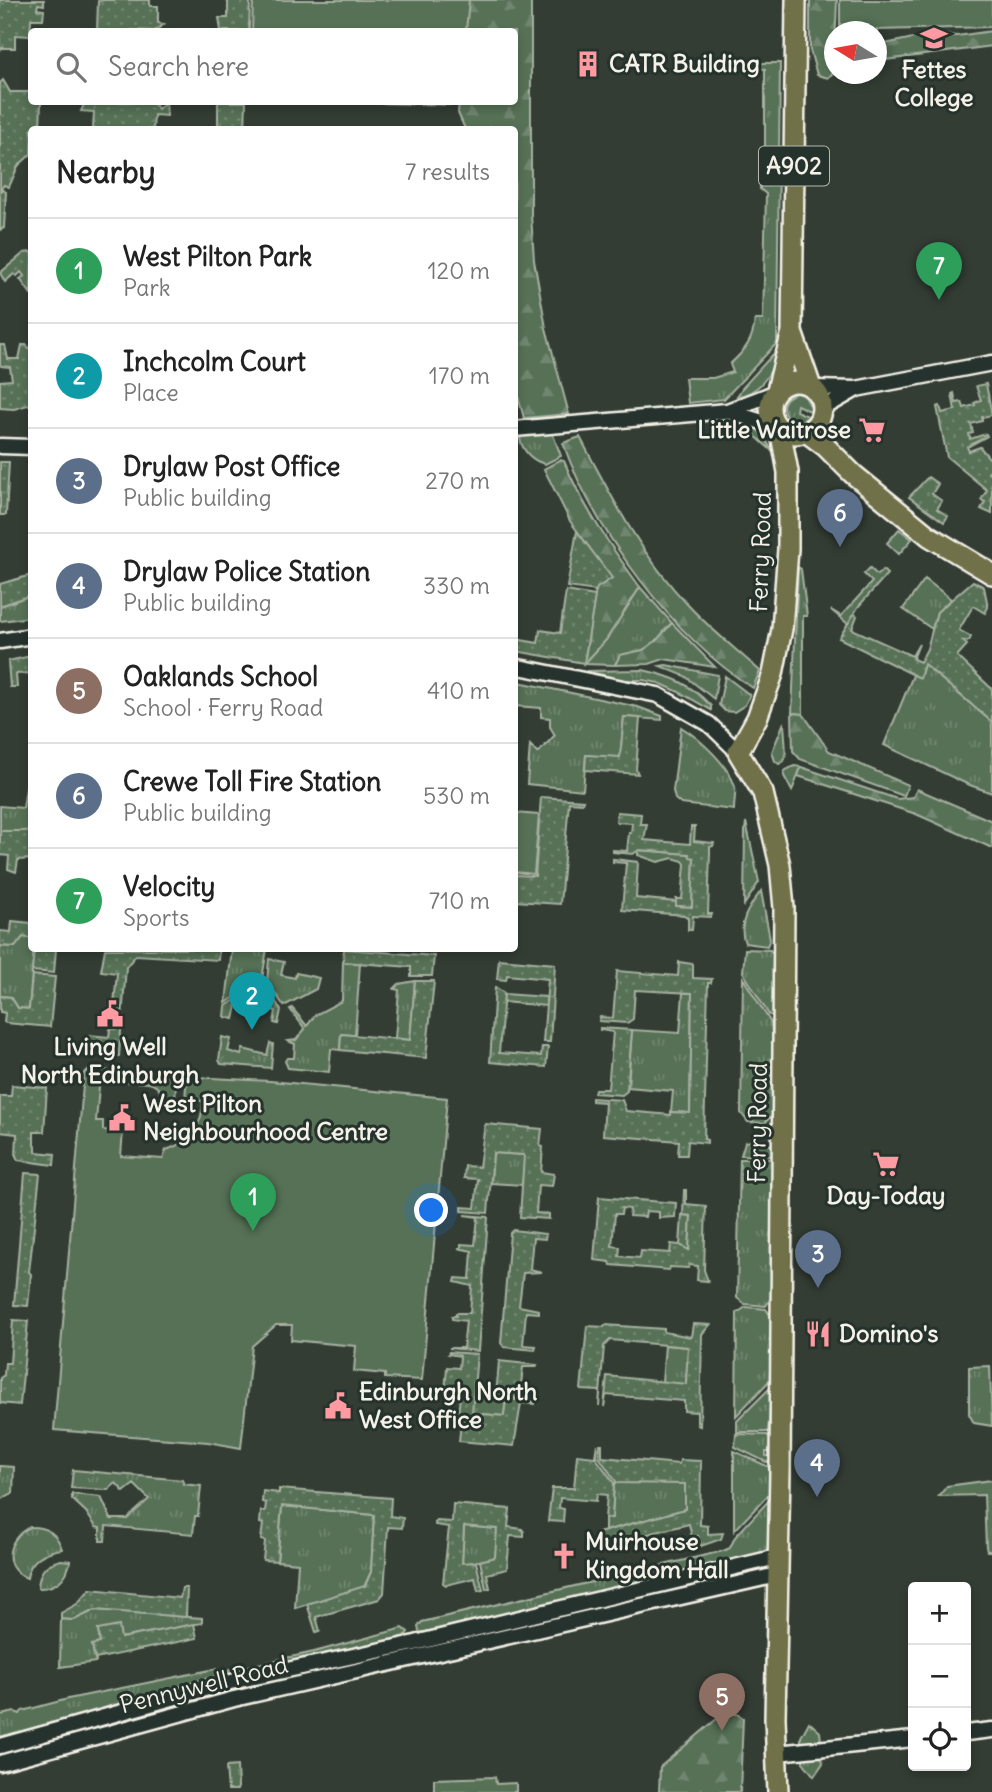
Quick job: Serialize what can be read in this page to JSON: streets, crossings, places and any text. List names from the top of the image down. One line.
{"streets":{"main road":["A902","Ferry Road"],"street":["Pennywell Road"]},"crossings":[["Ferry Road","Pennywell Road"]],"places":{"school or university":["Fettes College"],"building":["CATR Building"],"supermarket":["Little Waitrose","Day-Today"],"public building":["Living Well North Edinburgh","West Pilton Neighbourhood Centre","Edinburgh North West Office"],"restaurant":["Domino's"],"church":["Muirhouse Kingdom Hall"]},"north":"left","page":{"search":"Search here","heading":["Nearby","7 results"],"list":[{"mark":"1","name":"West Pilton Park","note":"Park","value":"120 m"},{"mark":"2","name":"Inchcolm Court","note":"Place","value":"170 m"},{"mark":"3","name":"Drylaw Post Office","note":"Public building","value":"270 m"},{"mark":"4","name":"Drylaw Police Station","note":"Public building","value":"330 m"},{"mark":"5","name":"Oaklands School","note":"School · Ferry Road","value":"410 m"},{"mark":"6","name":"Crewe Toll Fire Station","note":"Public building","value":"530 m"},{"mark":"7","name":"Velocity","note":"Sports","value":"710 m"}],"pins":["7","6","2","1","3","4","5"],"map_buttons":["+","−"]}}
